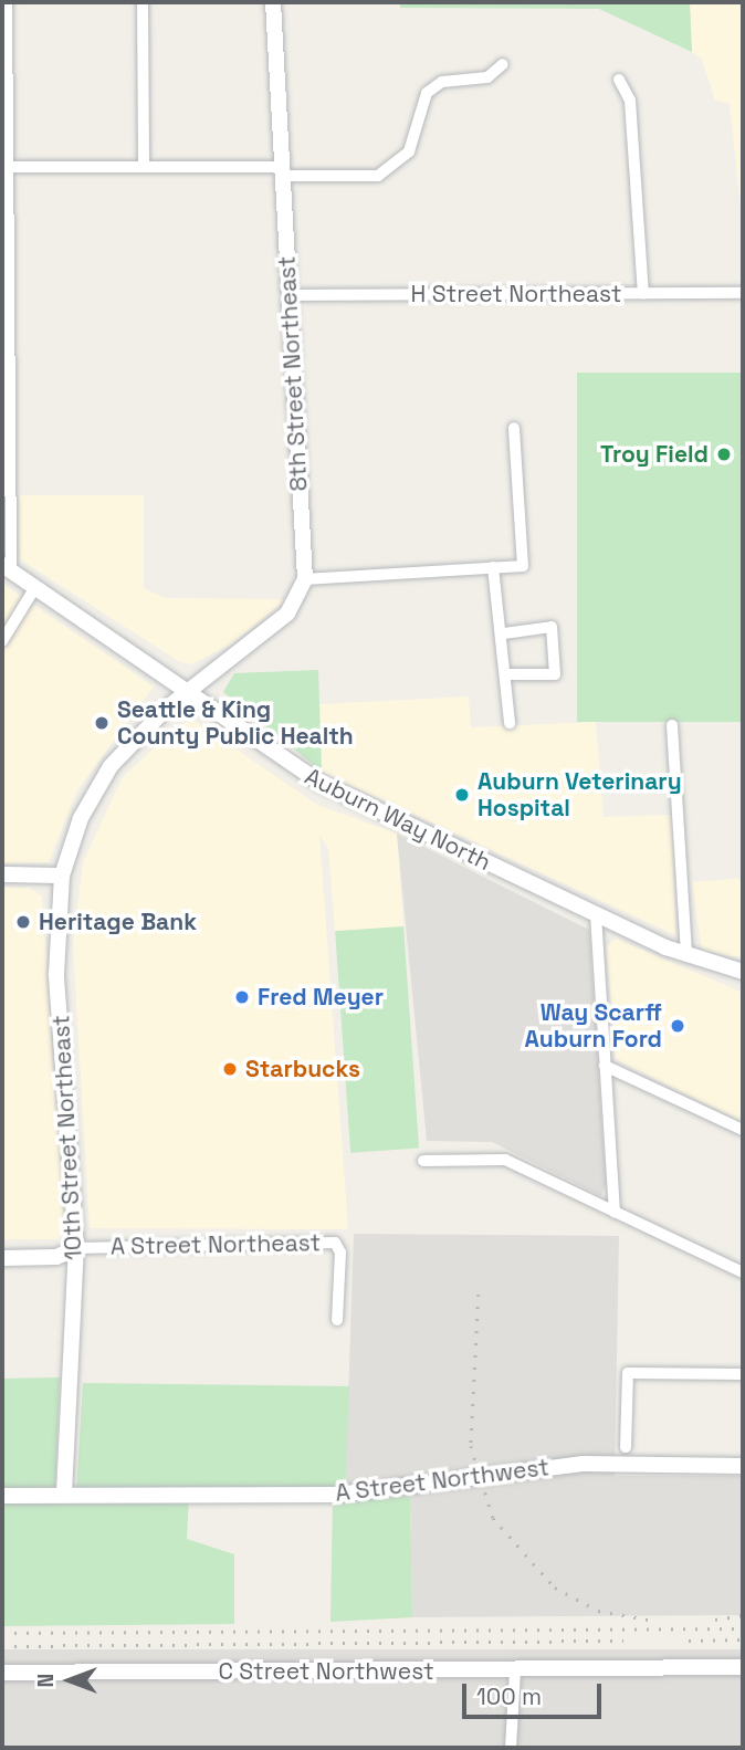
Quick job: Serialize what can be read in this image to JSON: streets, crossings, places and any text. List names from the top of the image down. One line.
{"streets":{"street":["H Street Northeast","8th Street Northeast","Auburn Way North","10th Street Northeast","A Street Northeast","A Street Northwest","C Street Northwest"]},"crossings":[["H Street Northeast","8th Street Northeast"],["Auburn Way North","10th Street Northeast"],["10th Street Northeast","A Street Northeast"],["10th Street Northeast","A Street Northwest"]],"places":["Troy Field","Seattle & King County Public Health","Auburn Veterinary Hospital","Heritage Bank","Fred Meyer","Way Scarff Auburn Ford","Starbucks"],"scale_bar":"100 m","north":"left"}
